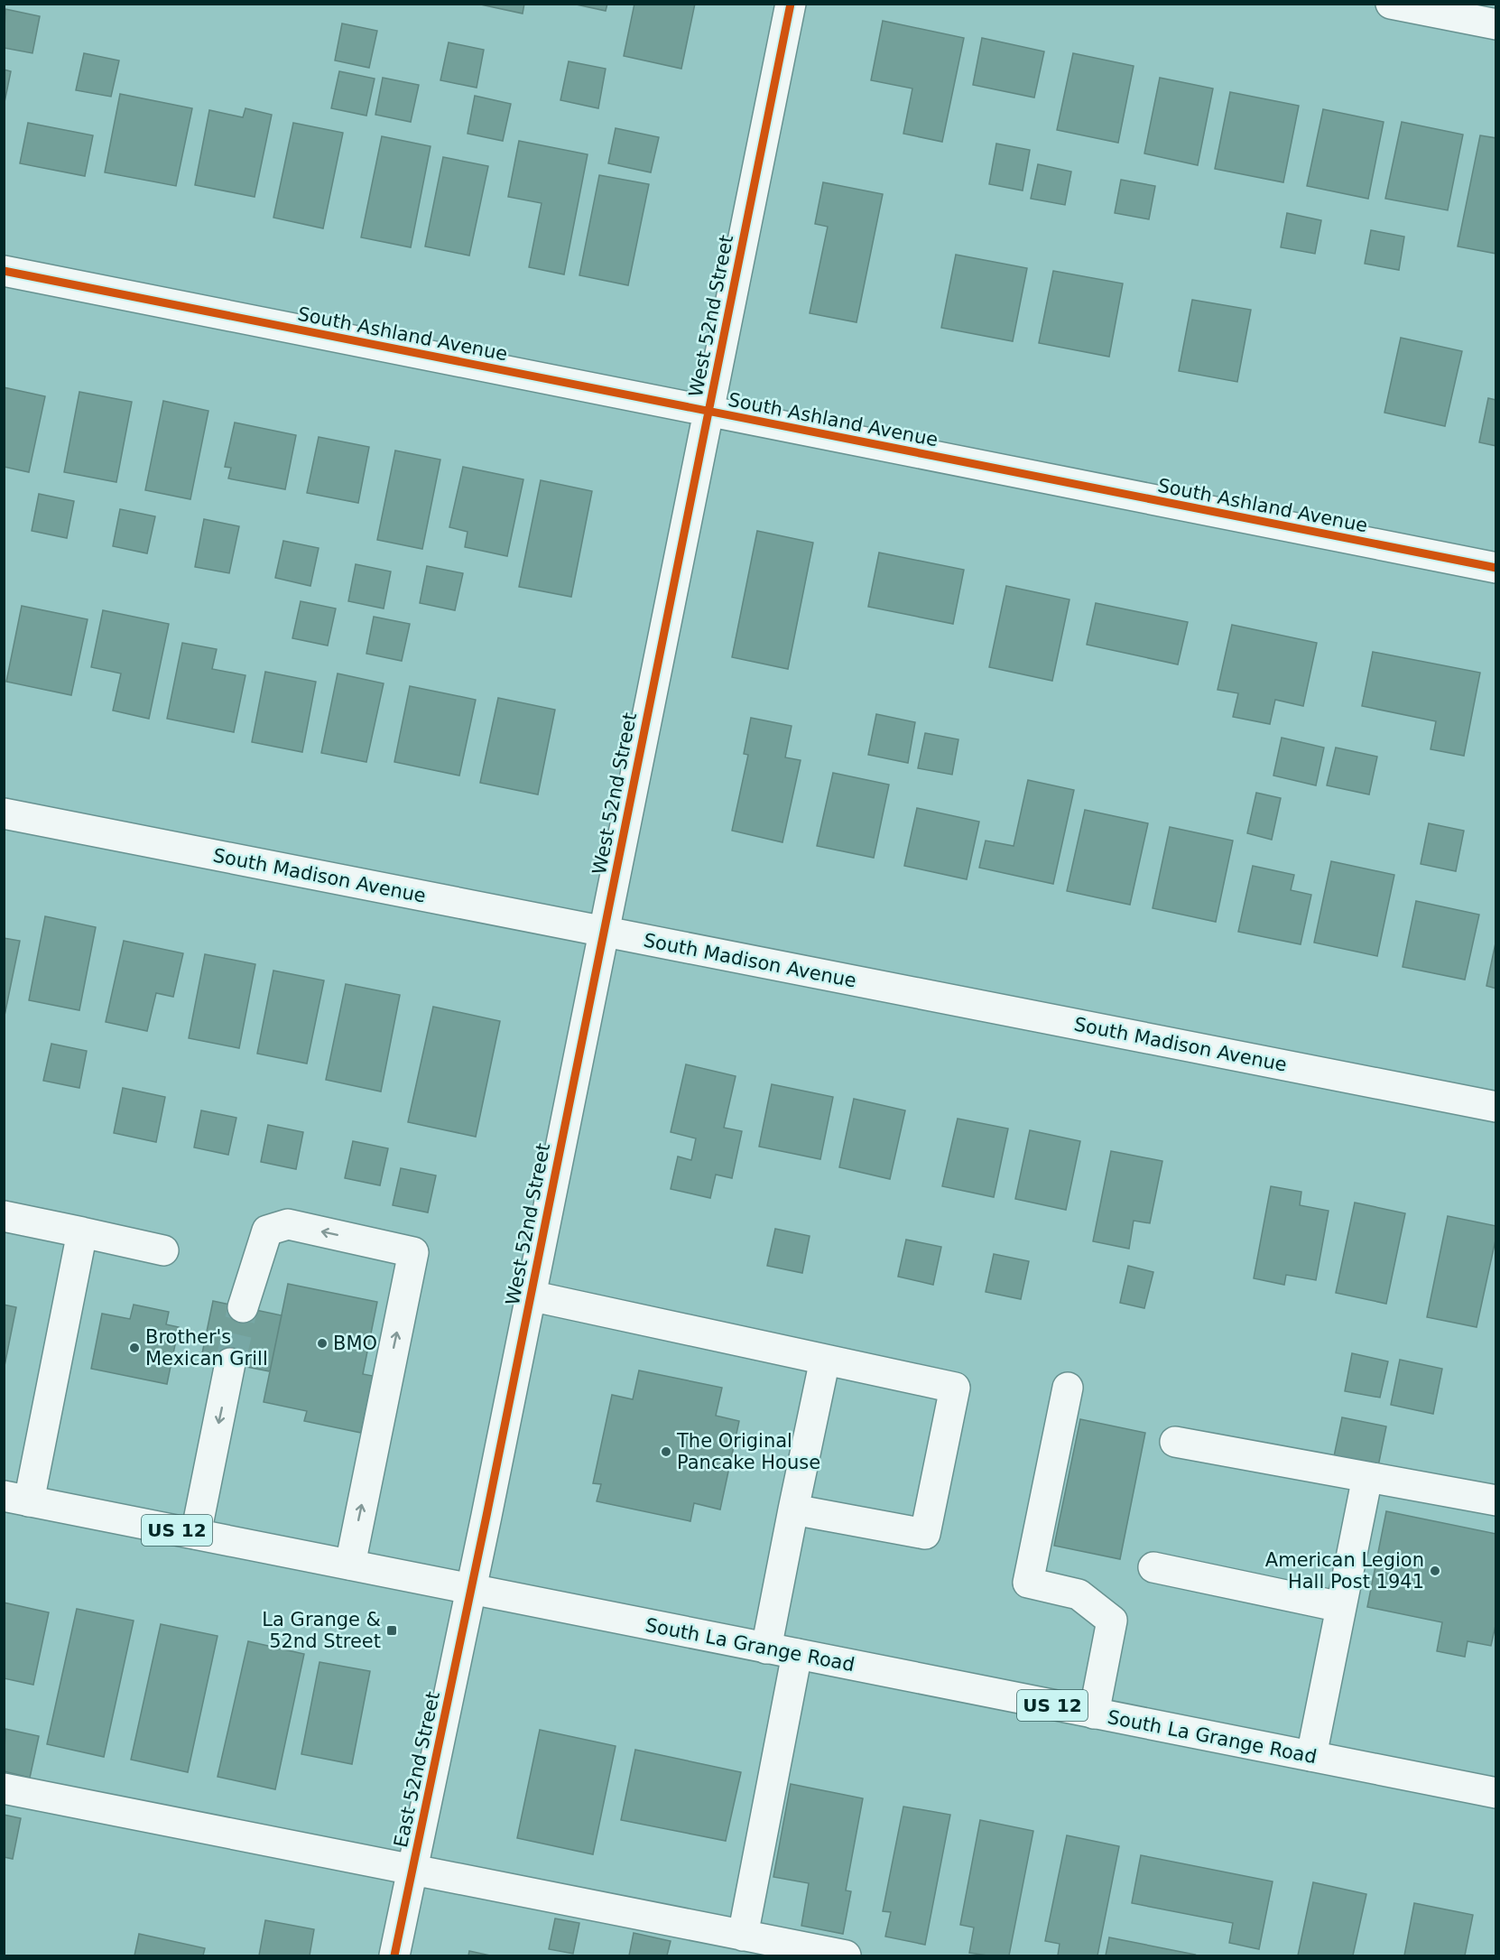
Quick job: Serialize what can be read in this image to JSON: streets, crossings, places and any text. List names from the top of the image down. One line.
{"streets":{"street":["West 52nd Street","South Ashland Avenue","South Madison Avenue","US 12","South La Grange Road","East 52nd Street"]},"crossings":[["West 52nd Street","South Ashland Avenue"],["West 52nd Street","South Madison Avenue"],["West 52nd Street","South La Grange Road"],["West 52nd Street","East 52nd Street"],["South La Grange Road","East 52nd Street"]],"places":{"other":["BMO","Brother's Mexican Grill","The Original Pancake House","American Legion Hall Post 1941"],"transit":["La Grange & 52nd Street"]}}
